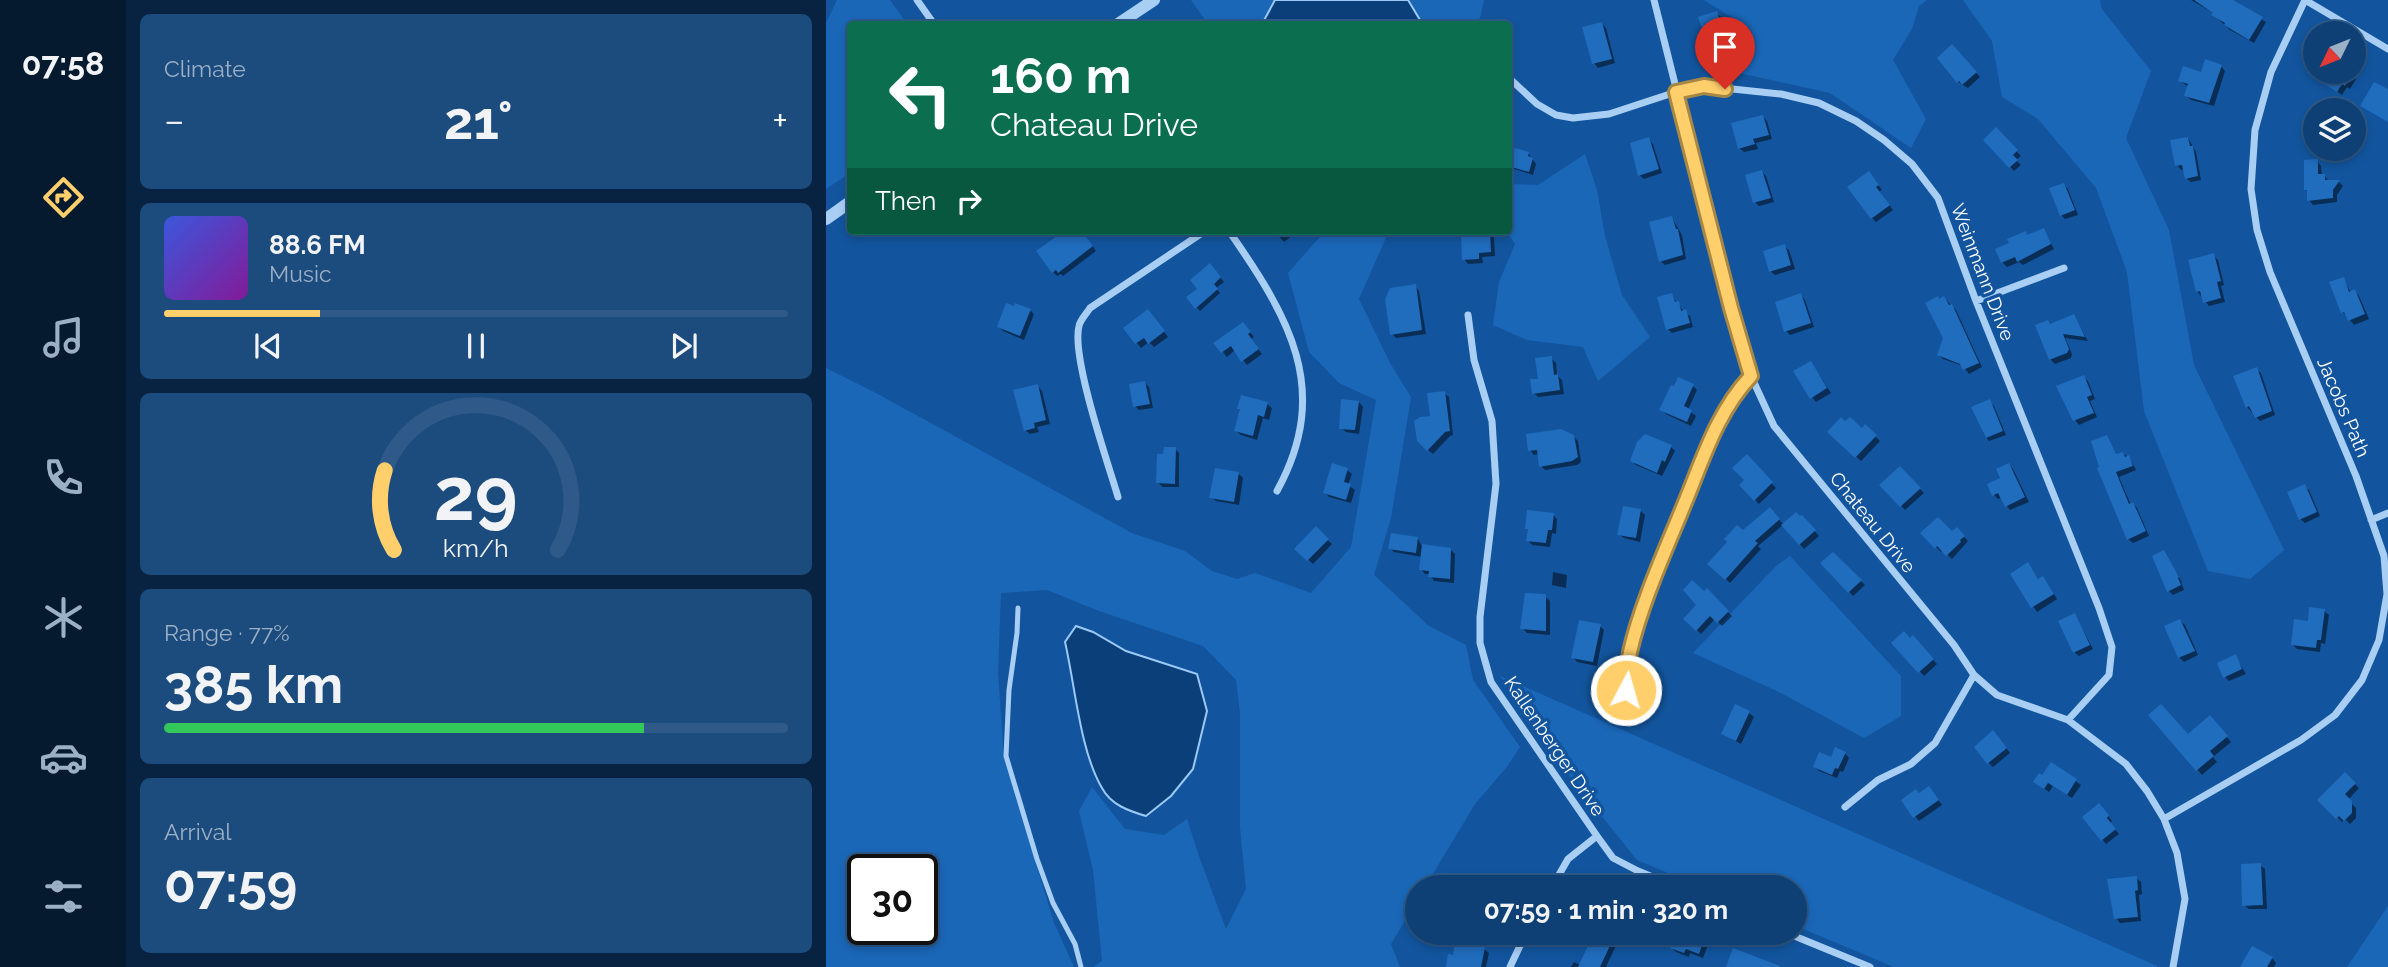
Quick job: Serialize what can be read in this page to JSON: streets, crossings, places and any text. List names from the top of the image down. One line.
{"streets":{"street":["Weinmann Drive","Jacobs Path","Chateau Drive","Kallenberger Drive"]},"crossings":[["Weinmann Drive","Chateau Drive"],["Jacobs Path","Chateau Drive"]],"north":"bottom left","page":{"tabs":"07:58","tile":["Climate",["Range · 77%","385 km"],["Arrival","07:59"]],"turn":["160 m","Chateau Drive"],"heat":["−","21°","+"],"then":"Then","song":["88.6 FM","Music"],"limit":"30","trip":"07:59 · 1 min · 320 m","gauge":["29","km/h"]}}
